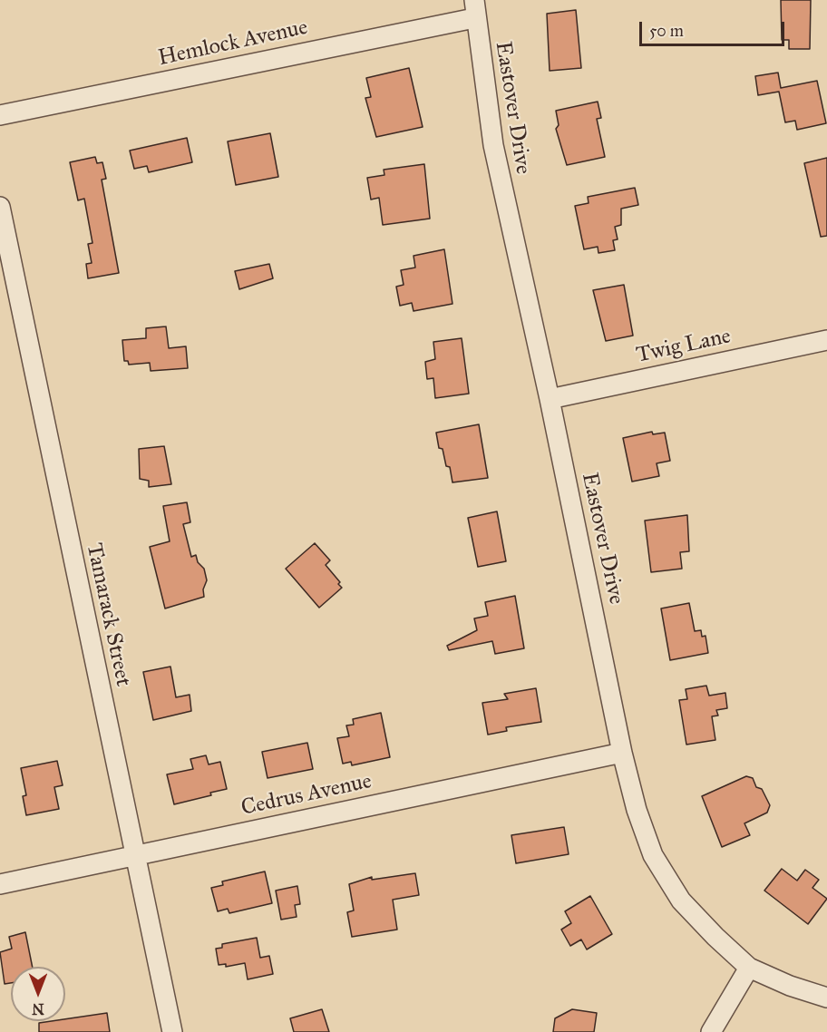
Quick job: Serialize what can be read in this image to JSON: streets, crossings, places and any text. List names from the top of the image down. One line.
{"streets":{"street":["Hemlock Avenue","Eastover Drive","Twig Lane","Tamarack Street","Cedrus Avenue"]},"crossings":[["Hemlock Avenue","Eastover Drive"],["Eastover Drive","Twig Lane"],["Eastover Drive","Cedrus Avenue"],["Tamarack Street","Cedrus Avenue"]],"scale_bar":"50 m","north":"bottom"}
